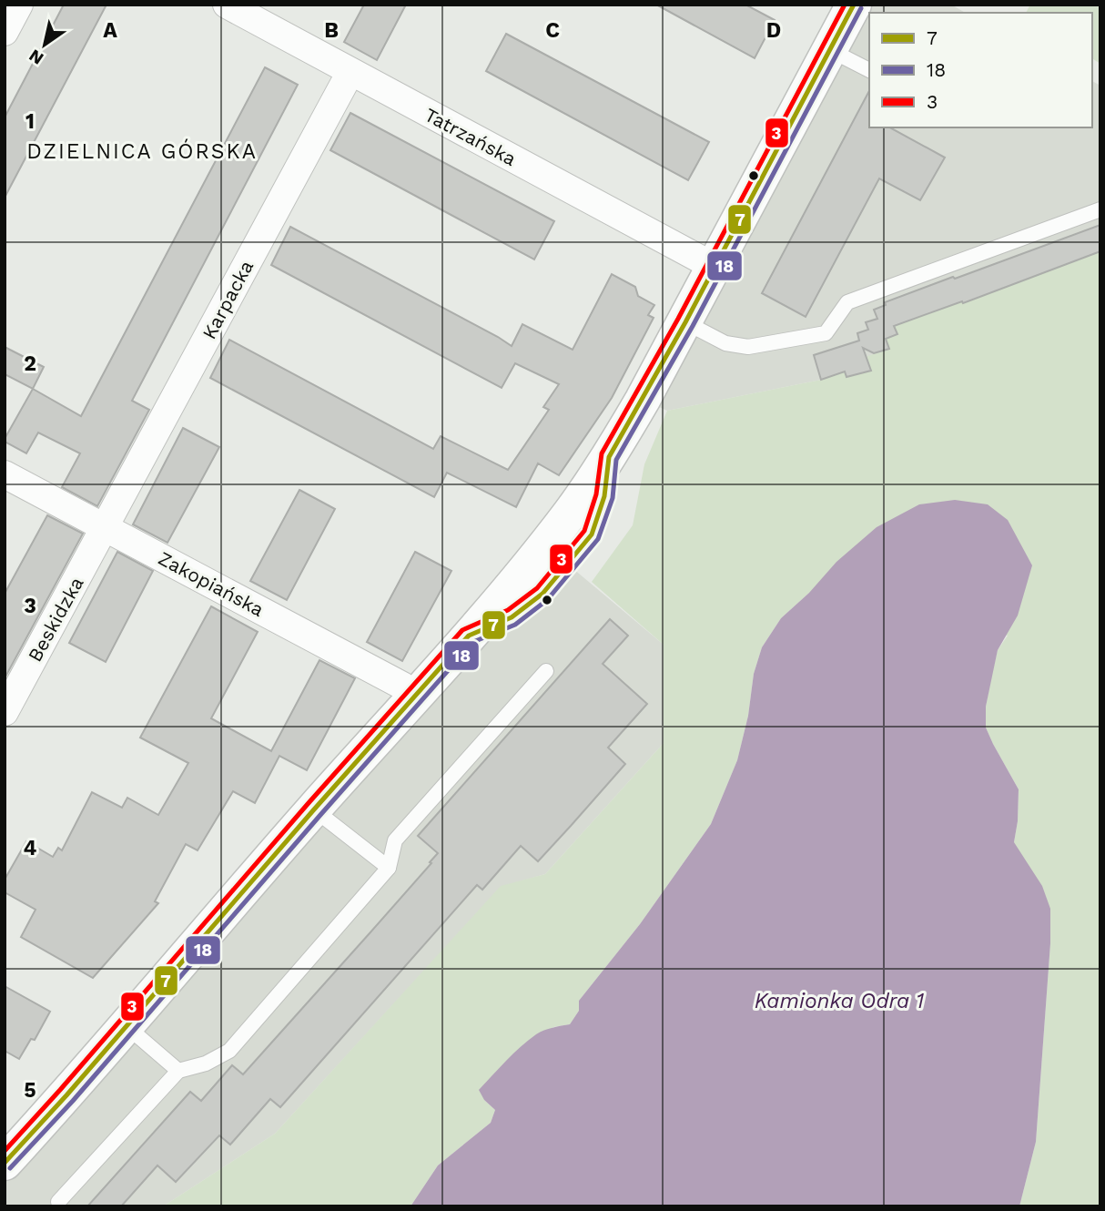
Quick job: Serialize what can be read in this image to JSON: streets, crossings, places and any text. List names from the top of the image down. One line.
{"streets":{"street":["Tatrzańska","Karpacka","Zakopiańska","Beskidzka"]},"crossings":[["Tatrzańska","Karpacka"],["Karpacka","Zakopiańska"],["Karpacka","Beskidzka"],["Zakopiańska","Beskidzka"]],"districts":["DZIELNICA GÓRSKA"],"water":["Kamionka Odra 1"],"lines":["transit line 7","transit line 3","transit line 18"],"legend":["7","18","3"],"north":"bottom left","grid":{"columns":["A","B","C","D"],"rows":["1","2","3","4","5"]}}
